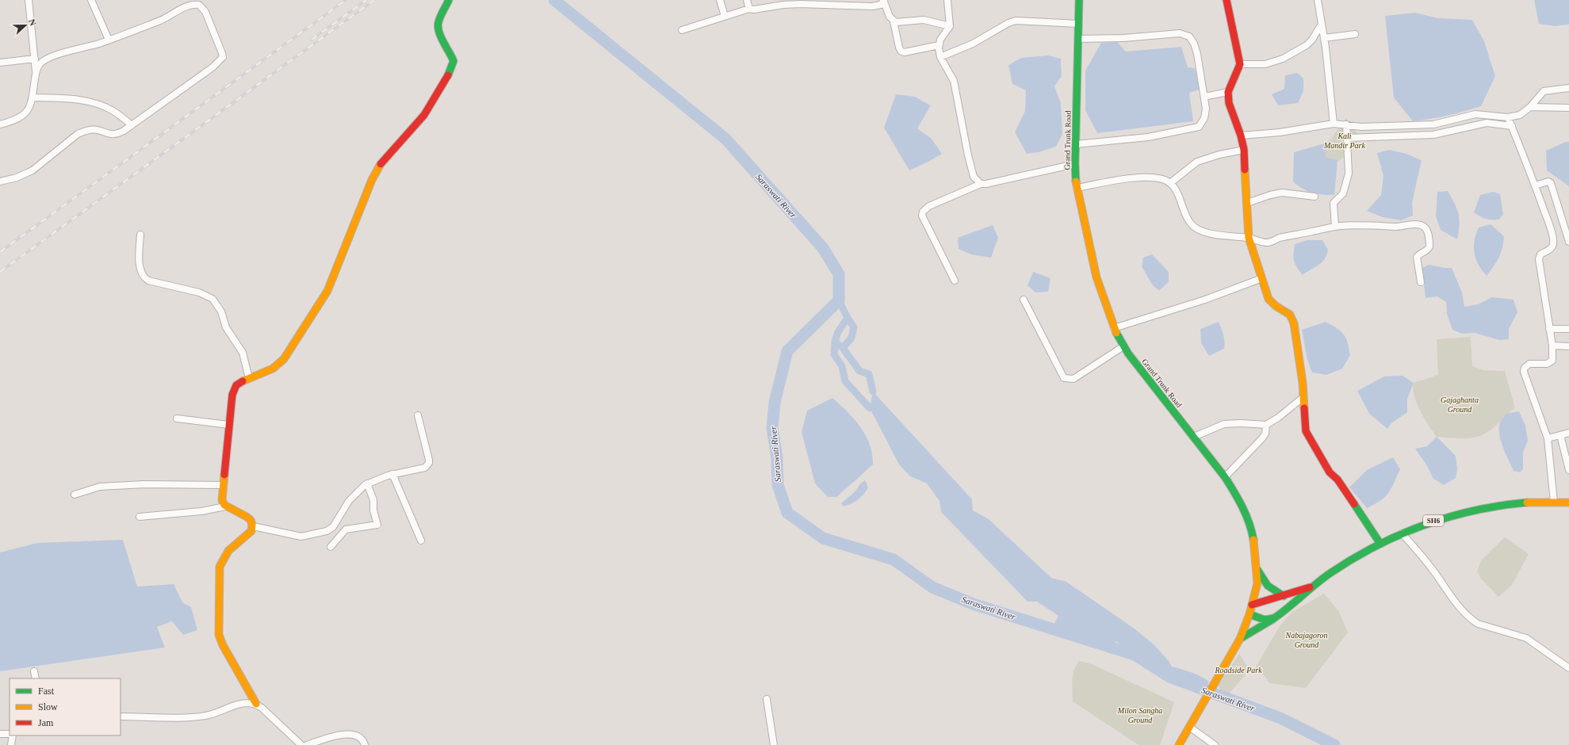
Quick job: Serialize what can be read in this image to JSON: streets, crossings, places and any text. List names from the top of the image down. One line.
{"streets":{"main road":["Grand Trunk Road","SH6"]},"crossings":[["Grand Trunk Road","SH6"]],"water":["Saraswati River"],"parks":["Kali Mandir Park","Gajaghanta Ground","Nabajagoron Ground","Roadside Park","Milon Sangha Ground"],"legend":["Fast","Slow","Jam"],"north":"right"}
